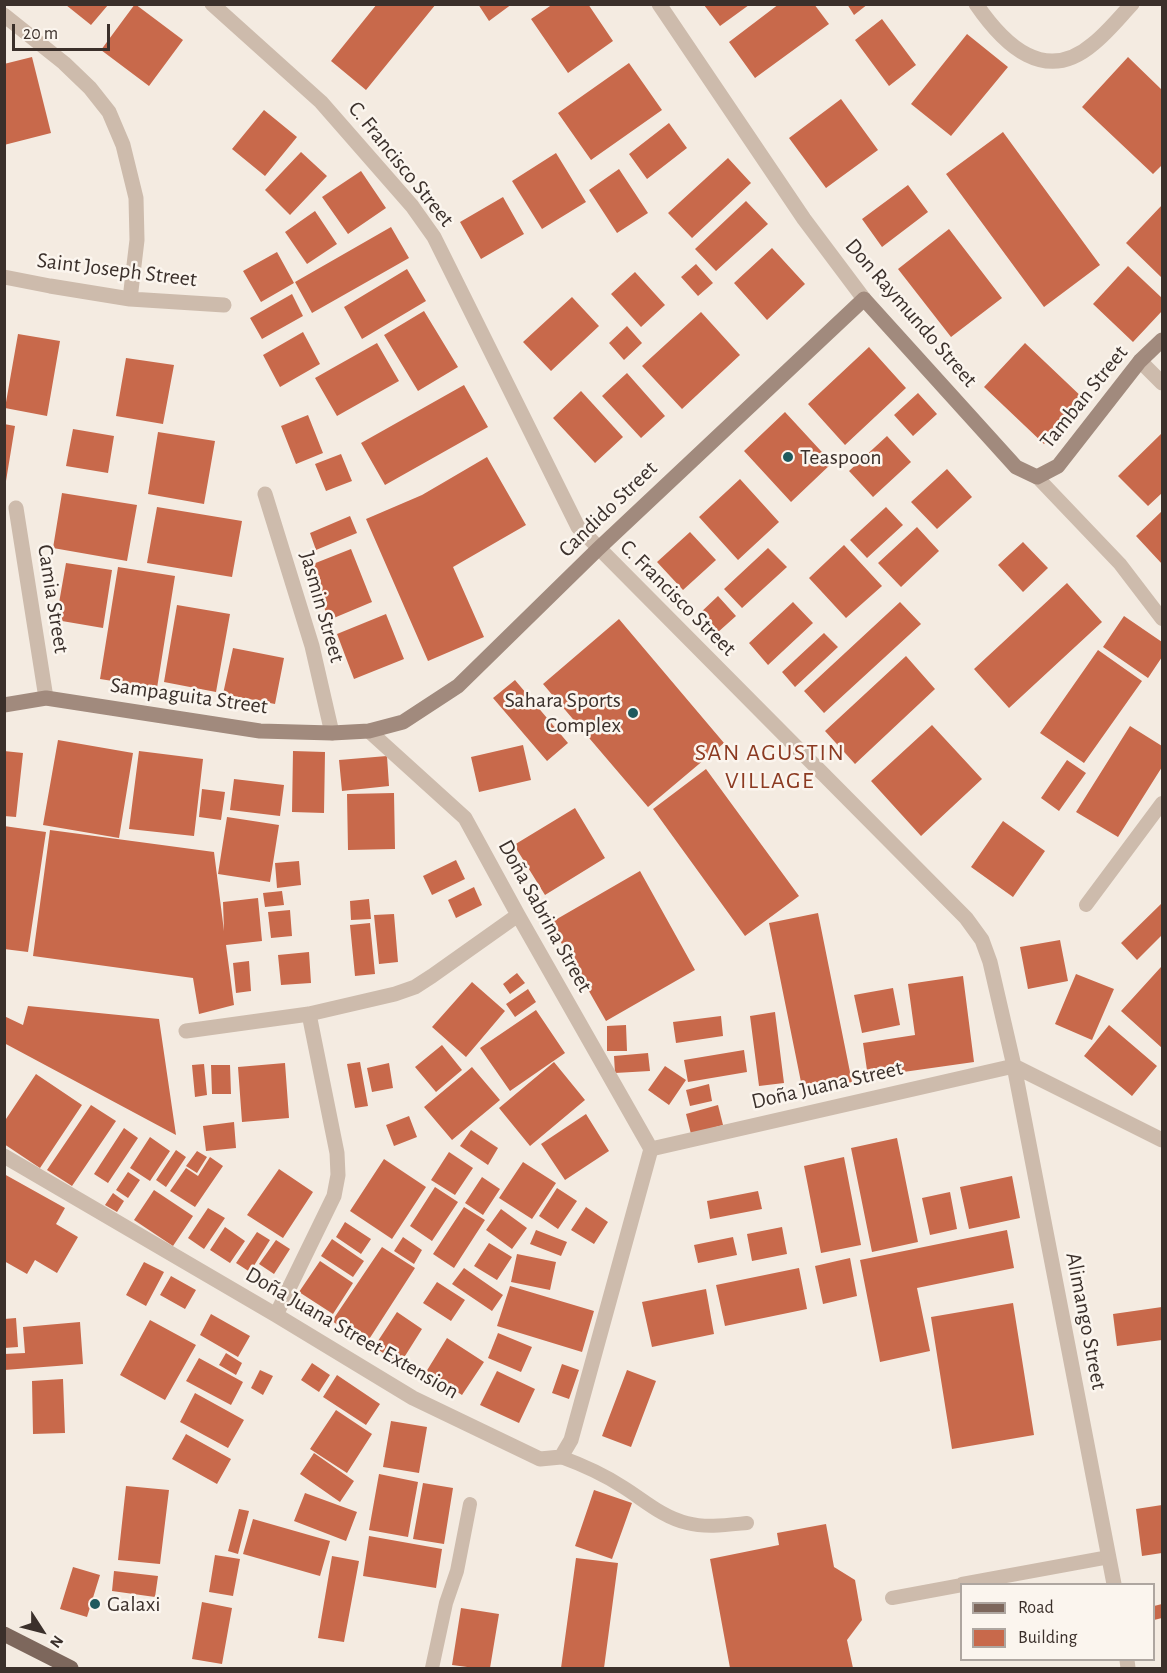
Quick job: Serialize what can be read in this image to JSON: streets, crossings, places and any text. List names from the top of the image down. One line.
{"streets":{"street":["C. Francisco Street","Saint Joseph Street","Don Raymundo Street","Tamban Street","Candido Street","Camia Street","Jasmin Street","Sampaguita Street","Doña Sabrina Street","Doña Juana Street","Alimango Street","Doña Juana Street Extension"]},"crossings":[["C. Francisco Street","Candido Street"],["C. Francisco Street","Doña Juana Street"],["C. Francisco Street","Alimango Street"],["Don Raymundo Street","Tamban Street"],["Don Raymundo Street","Candido Street"],["Candido Street","Sampaguita Street"],["Candido Street","Doña Sabrina Street"],["Camia Street","Sampaguita Street"],["Jasmin Street","Sampaguita Street"],["Sampaguita Street","Doña Sabrina Street"],["Doña Sabrina Street","Doña Juana Street"],["Doña Juana Street","Alimango Street"]],"districts":["SAN AGUSTIN VILLAGE"],"places":["Teaspoon","Sahara Sports Complex","Galaxi"],"legend":["Road","Building"],"scale_bar":"20 m","north":"bottom right"}
